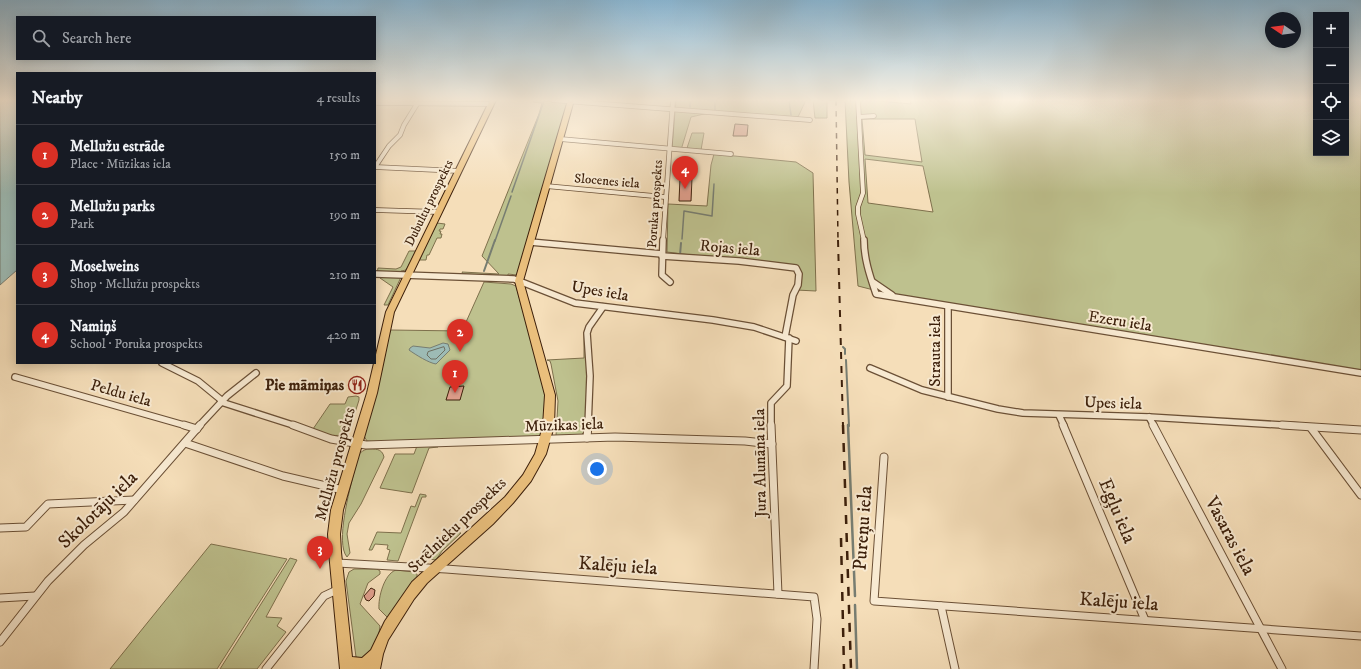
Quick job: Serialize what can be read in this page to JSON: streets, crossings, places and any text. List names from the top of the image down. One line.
{"streets":{"main road":["Dubultu prospekts","Mellužu prospekts","Strēlnieku prospekts"],"street":["Slocenes iela","Poruka prospekts","Rojas iela","Upes iela","Ezeru iela","Strauta iela","Peldu iela","Mūzikas iela","Jura Alunāna iela","Skolotāju iela","Egļu iela","Pureņu iela","Vasaras iela","Kalēju iela"]},"crossings":[["Slocenes iela","Poruka prospekts"],["Dubultu prospekts","Upes iela"],["Dubultu prospekts","Mellužu prospekts"],["Poruka prospekts","Rojas iela"],["Rojas iela","Jura Alunāna iela"],["Upes iela","Strauta iela"],["Upes iela","Jura Alunāna iela"],["Upes iela","Mellužu prospekts"],["Upes iela","Egļu iela"],["Upes iela","Strēlnieku prospekts"],["Upes iela","Vasaras iela"],["Ezeru iela","Strauta iela"],["Peldu iela","Skolotāju iela"],["Mūzikas iela","Jura Alunāna iela"],["Mūzikas iela","Mellužu prospekts"],["Mūzikas iela","Skolotāju iela"],["Mūzikas iela","Strēlnieku prospekts"],["Jura Alunāna iela","Kalēju iela"],["Mellužu prospekts","Kalēju iela"],["Egļu iela","Kalēju iela"],["Strēlnieku prospekts","Kalēju iela"],["Pureņu iela","Kalēju iela"],["Vasaras iela","Kalēju iela"]],"places":{"restaurant":["Pie māmiņas"]},"north":"left","page":{"map_buttons":["+","−"],"search":"Search here","heading":["Nearby","4 results"],"list":[{"mark":"1","name":"Mellužu estrāde","note":"Place · Mūzikas iela","value":"150 m"},{"mark":"2","name":"Mellužu parks","note":"Park","value":"190 m"},{"mark":"3","name":"Moselweins","note":"Shop · Mellužu prospekts","value":"210 m"},{"mark":"4","name":"Namiņš","note":"School · Poruka prospekts","value":"420 m"}],"pins":["4","2","1","3"]}}
